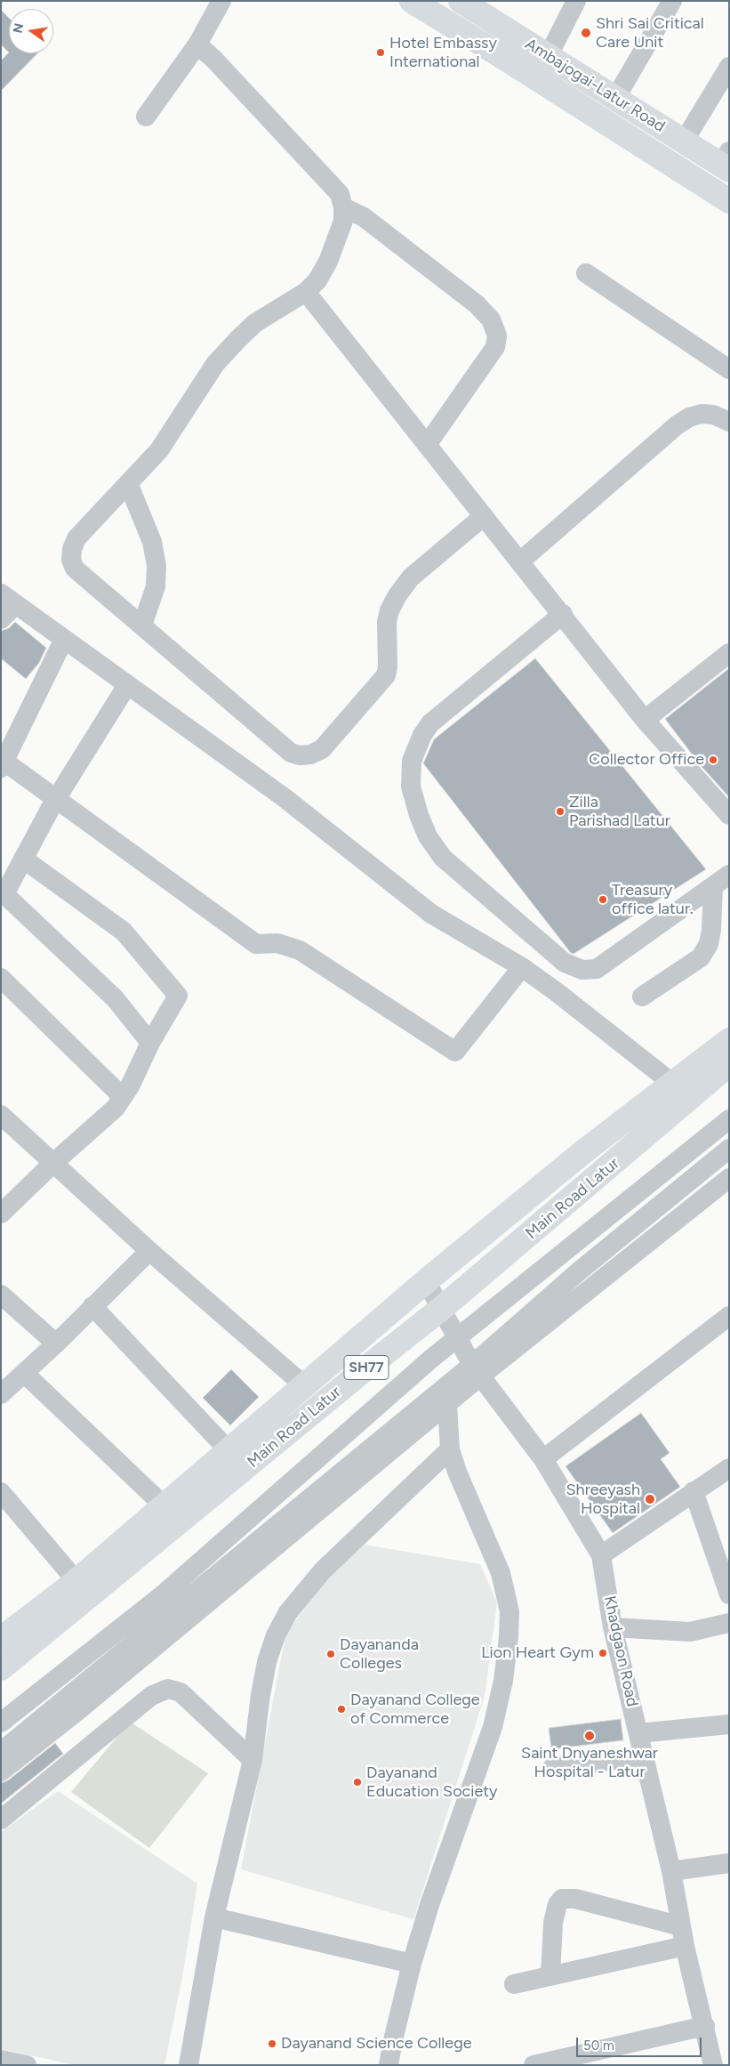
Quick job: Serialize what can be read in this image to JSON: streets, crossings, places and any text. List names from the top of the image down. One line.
{"streets":{"main road":["Ambajogai-Latur Road","Main Road Latur","SH77"],"street":["Khadgaon Road"]},"crossings":[["Main Road Latur","SH77"],["Main Road Latur","Khadgaon Road"]],"places":["Shri Sai Critical Care Unit","Hotel Embassy International","Collector Office","Zilla Parishad Latur","Treasury office latur.","Shreeyash Hospital","Lion Heart Gym","Dayananda Colleges","Dayanand College of Commerce","Saint Dnyaneshwar Hospital - Latur","Dayanand Education Society","Dayanand Science College"],"scale_bar":"50 m","north":"left"}
